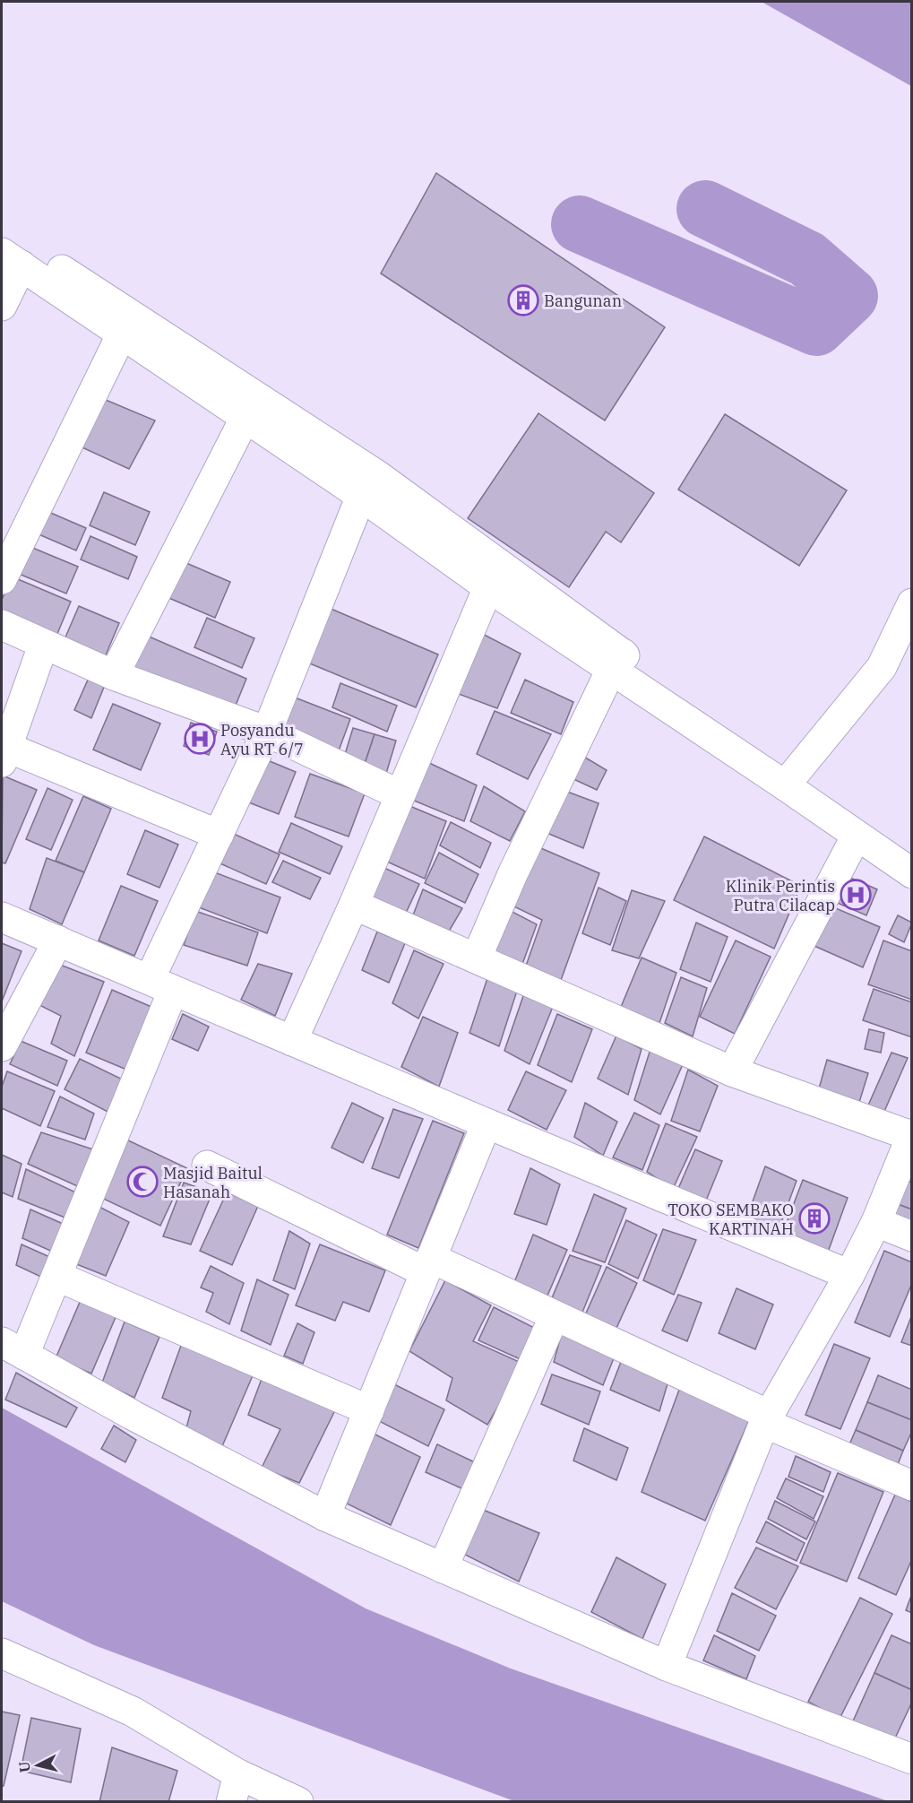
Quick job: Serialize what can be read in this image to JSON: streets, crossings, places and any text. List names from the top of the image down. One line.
{"places":{"building":["Bangunan","TOKO SEMBAKO KARTINAH"],"hospital":["Posyandu Ayu RT 6/7","Klinik Perintis Putra Cilacap"],"mosque":["Masjid Baitul Hasanah"]},"north":"left"}
